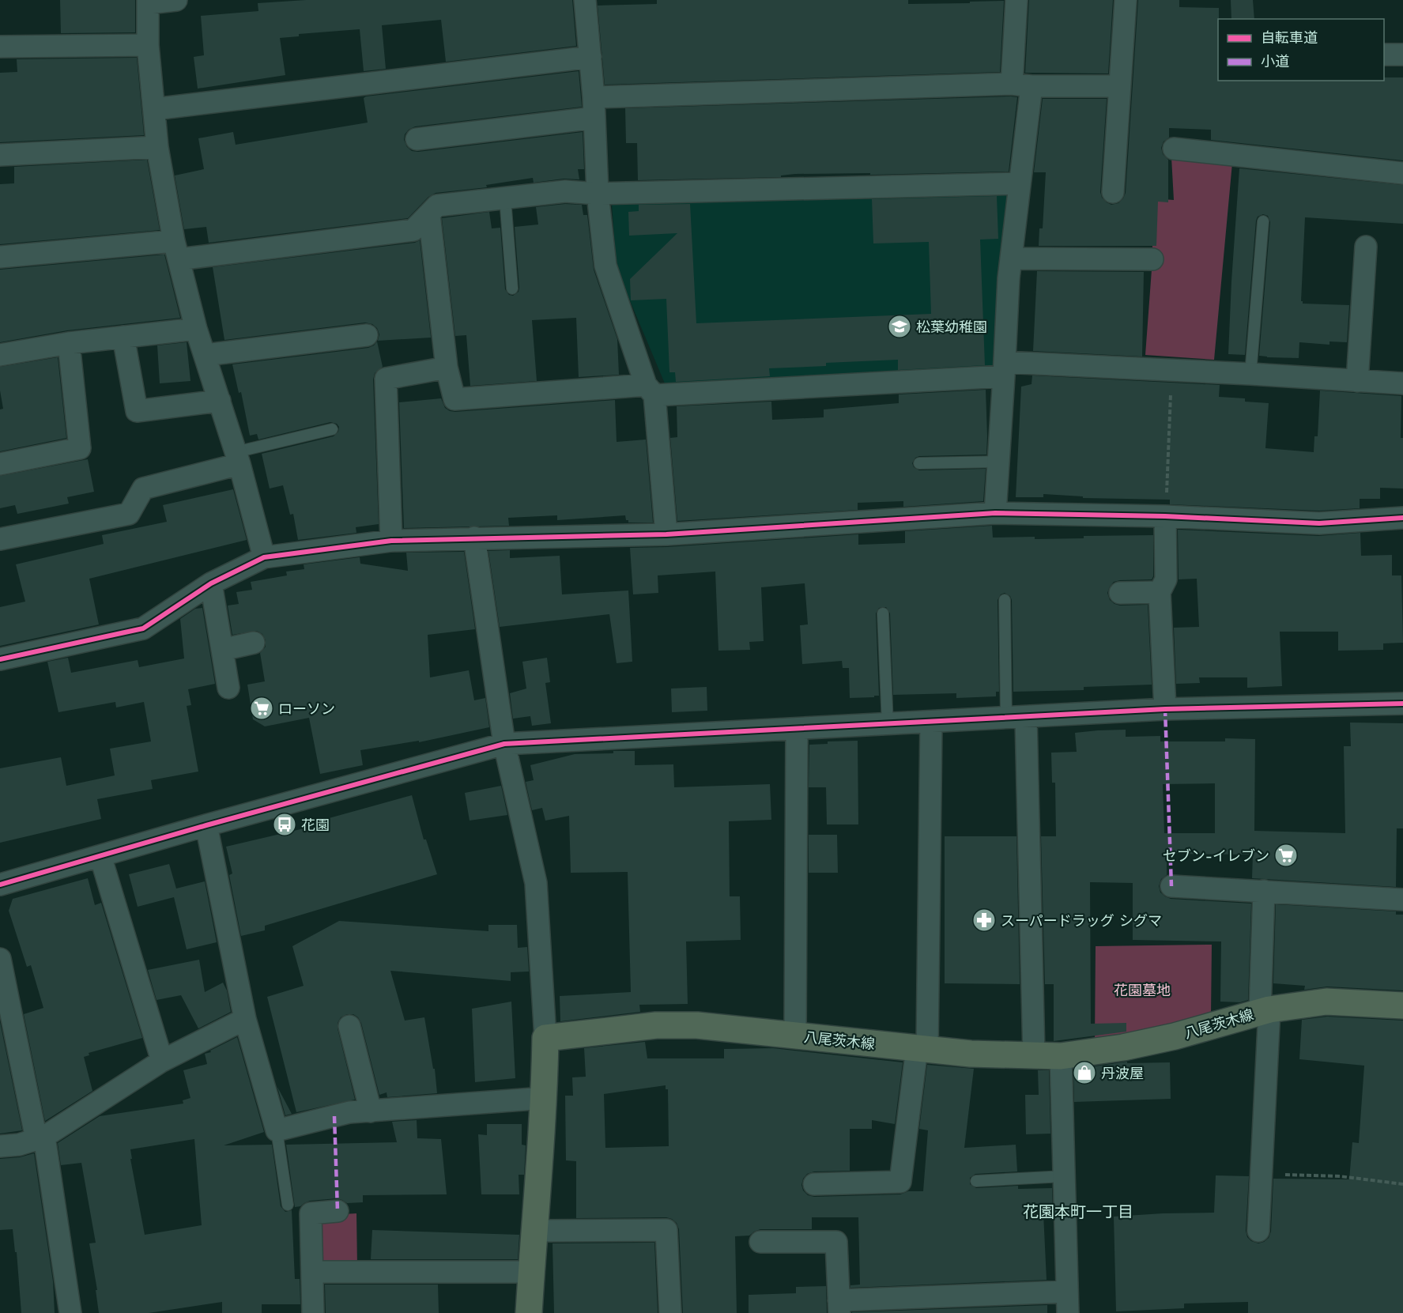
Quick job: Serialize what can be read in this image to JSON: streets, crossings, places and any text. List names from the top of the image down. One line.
{"streets":{"main road":["八尾茨木線"]},"districts":["花園本町一丁目"],"parks":["花園墓地"],"places":{"school or university":["松葉幼稚園"],"supermarket":["ローソン","セブン-イレブン"],"bus stop":["花園"],"pharmacy":["スーパードラッグ シグマ"],"shop":["丹波屋"]},"legend":["自転車道","小道"]}
